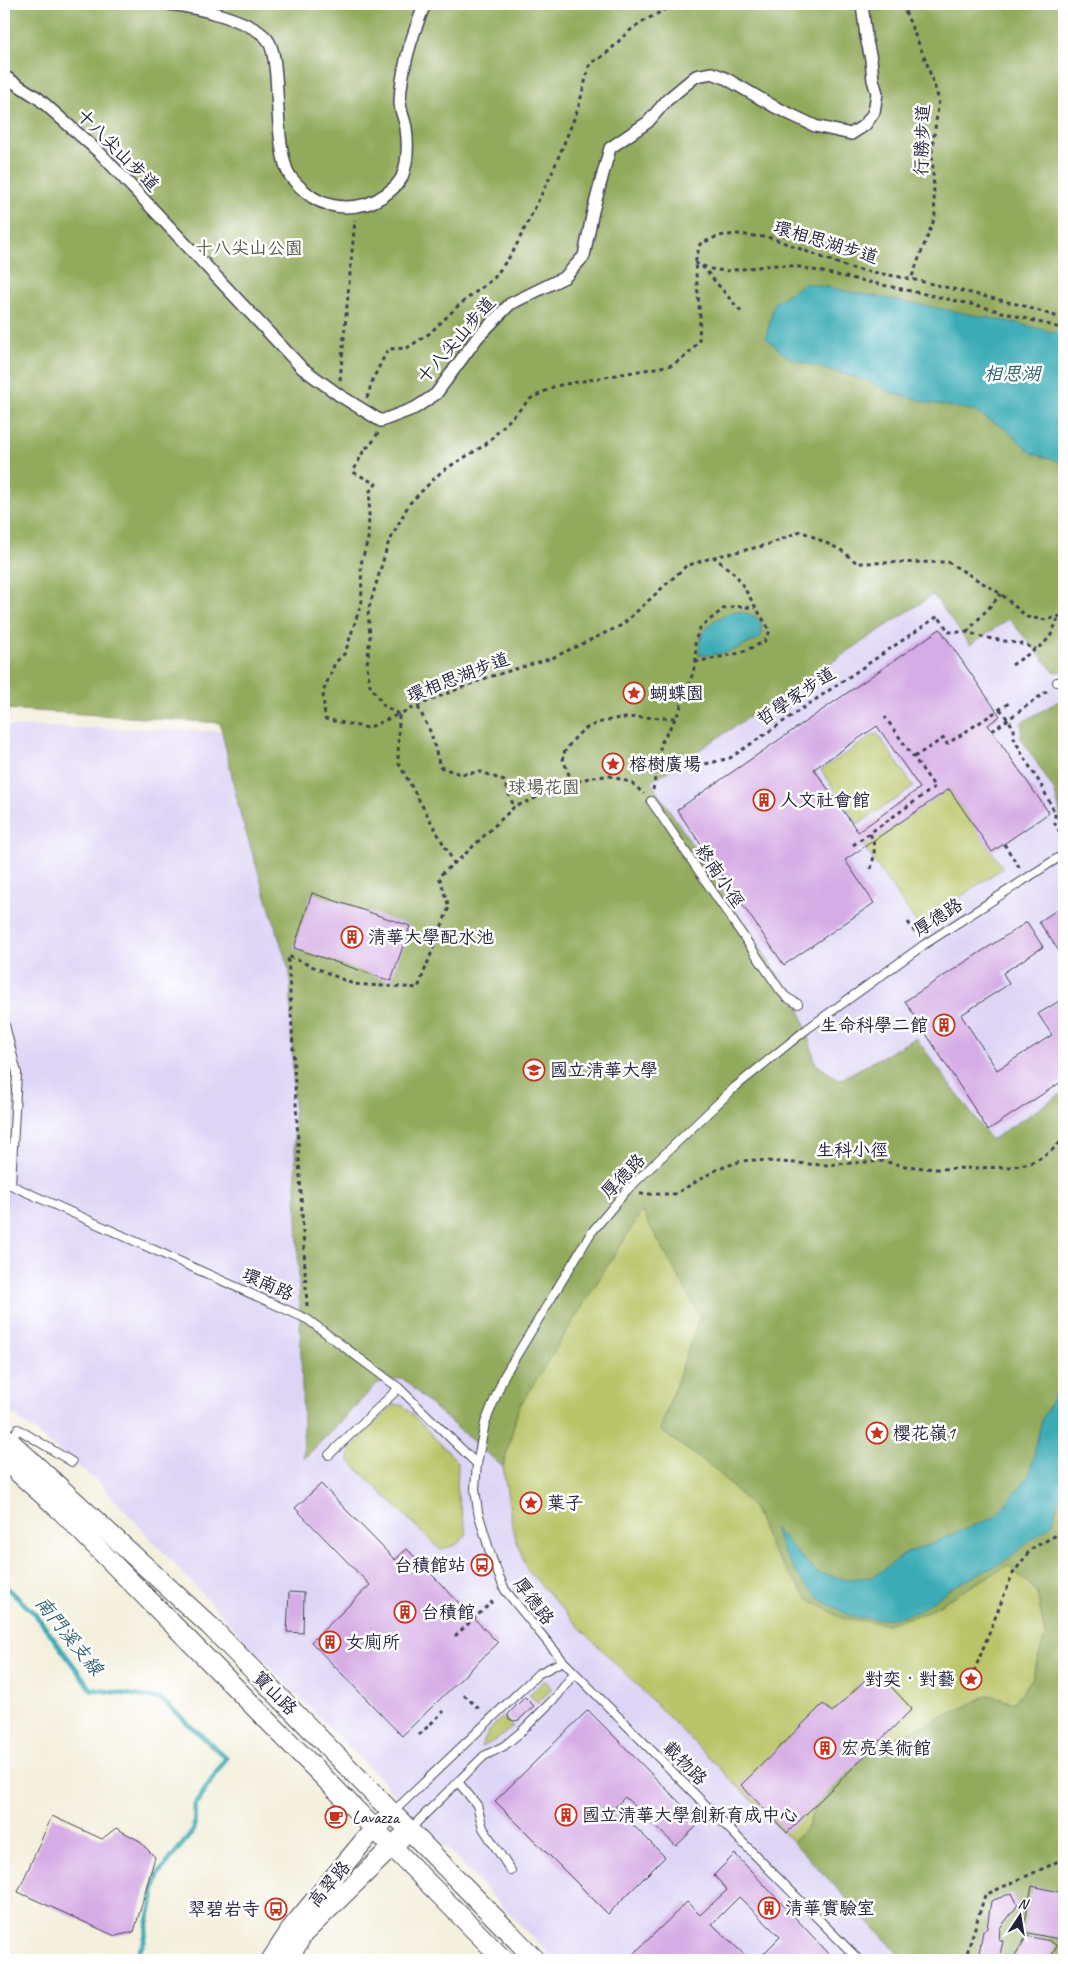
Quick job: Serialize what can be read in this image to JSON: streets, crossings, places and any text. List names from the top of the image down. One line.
{"streets":{"street":["十八尖山步道","寶山路","高翠路"],"lane":["終南小徑","厚德路","環南路","載物路"],"path":["行勝步道","環相思湖步道","哲學家步道","生科小徑"]},"crossings":[["行勝步道","環相思湖步道"],["厚德路","環南路"],["厚德路","載物路"],["寶山路","高翠路"]],"water":["相思湖","南門溪支線"],"parks":["十八尖山公園","球場花園"],"places":{"place":["蝴蝶園","榕樹廣場","櫻花嶺1","葉子","對奕‧對藝"],"building":["人文社會館","清華大學配水池","生命科學二館","台積館","女廁所","宏亮美術館","國立清華大學創新育成中心","清華實驗室"],"school or university":["國立清華大學"],"bus stop":["台積館站","翠碧岩寺"],"cafe":["Lavazza"]},"north":"top"}
